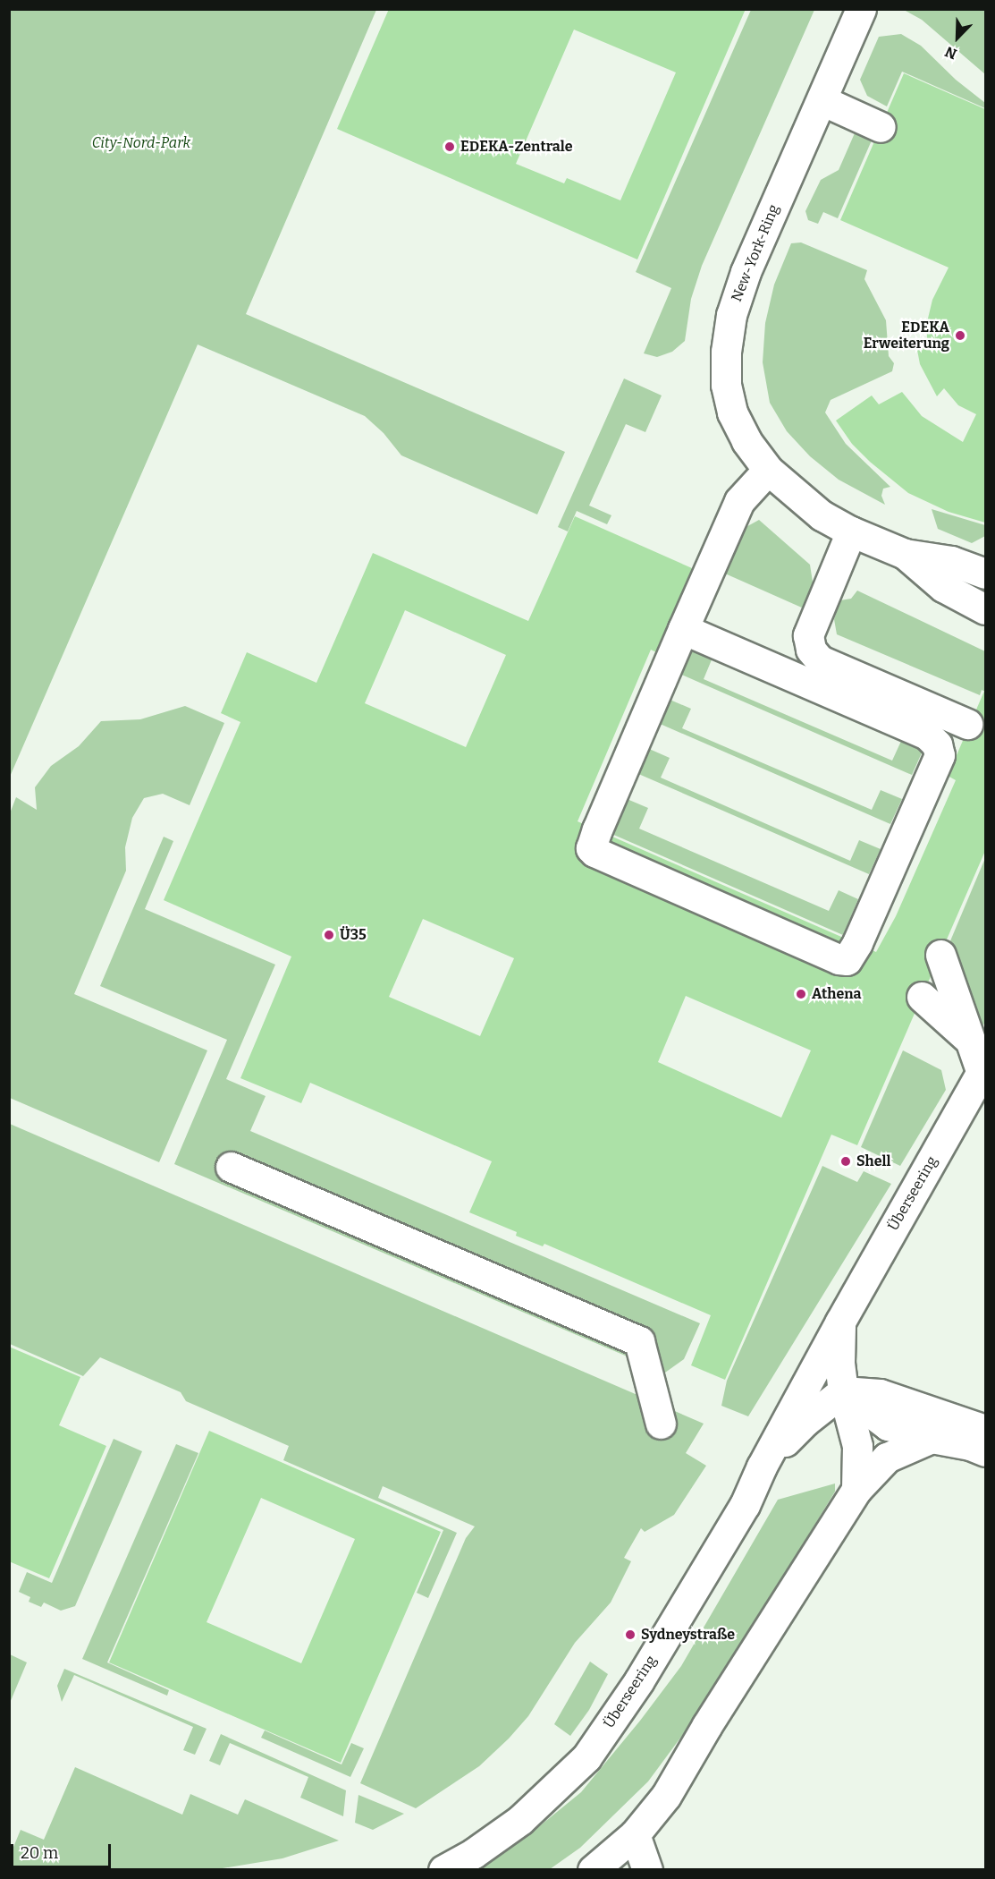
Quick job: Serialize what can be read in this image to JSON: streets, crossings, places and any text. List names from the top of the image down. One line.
{"streets":{"street":["New-York-Ring","Überseering"]},"parks":["City-Nord-Park"],"places":["EDEKA-Zentrale","EDEKA Erweiterung","Ü35","Athena","Shell","Sydneystraße"],"scale_bar":"20 m","north":"bottom left"}
